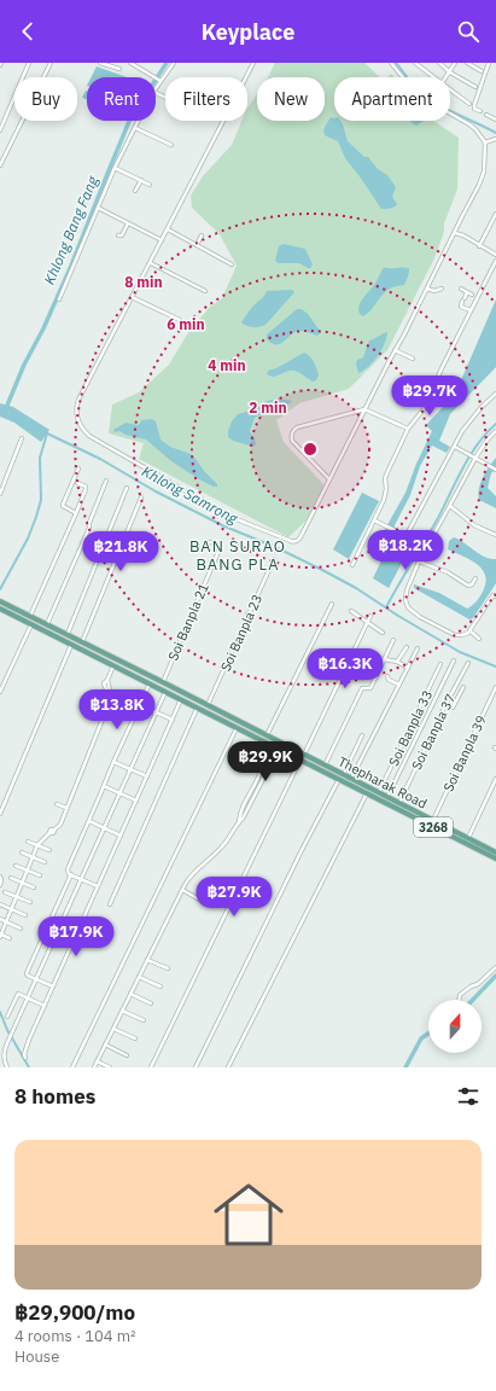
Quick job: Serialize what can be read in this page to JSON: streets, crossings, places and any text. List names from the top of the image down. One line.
{"streets":{"main road":["Thepharak Road","3268"],"street":["Soi Banpla 21","Soi Banpla 23","Soi Banpla 33","Soi Banpla 37","Soi Banpla 39"]},"crossings":[["Soi Banpla 21","Thepharak Road"],["Soi Banpla 23","Thepharak Road"],["Soi Banpla 33","Thepharak Road"],["Soi Banpla 37","Thepharak Road"],["Soi Banpla 39","Thepharak Road"]],"districts":["BAN SURAO BANG PLA"],"water":["Khlong Bang Fang","Khlong Samrong"],"north":"top","page":{"header":"Keyplace","chip":["Buy","Rent","Filters","New","Apartment"],"price":["฿29.7K","฿18.2K","฿21.8K","฿16.3K","฿13.8K","฿29.9K","฿27.9K","฿17.9K"],"heading":"8 homes","list":[{"name":"฿29,900/mo","note":"4 rooms · 104 m² · House"}]},"rings":["8 min","6 min","4 min","2 min"]}
